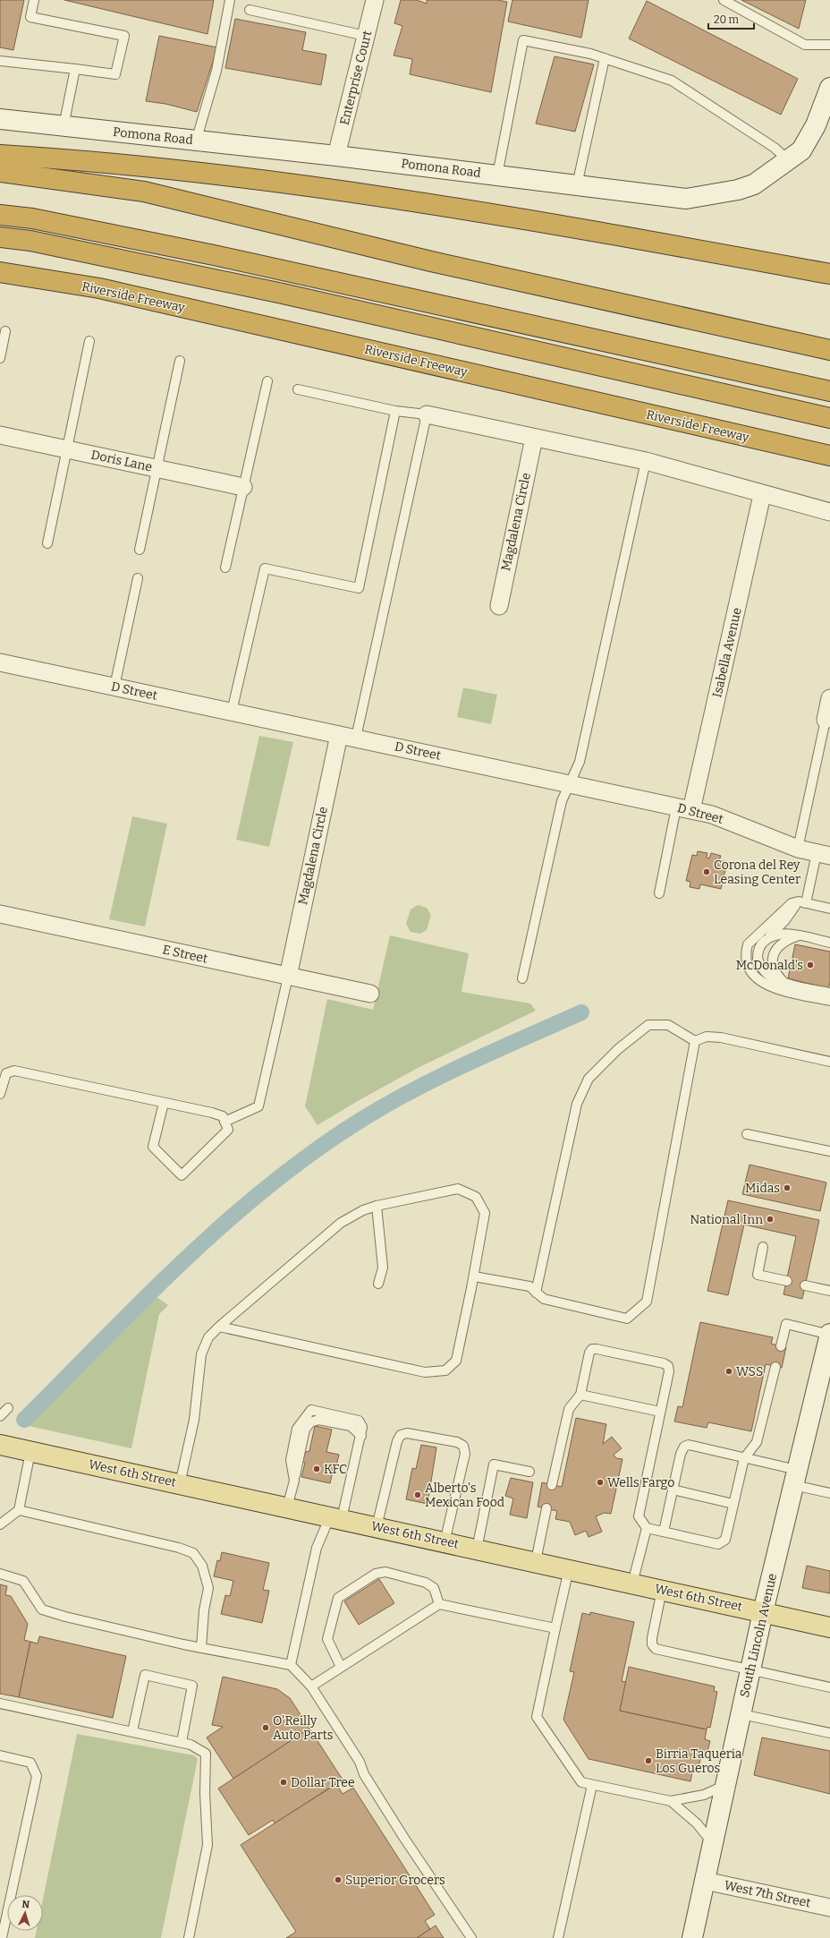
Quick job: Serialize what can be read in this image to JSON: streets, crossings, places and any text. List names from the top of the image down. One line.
{"streets":{"highway":["Riverside Freeway"],"main road":["Pomona Road","West 6th Street","South Lincoln Avenue"],"street":["Enterprise Court","Doris Lane","Magdalena Circle","Isabella Avenue","D Street","E Street","West 7th Street"]},"crossings":[["Enterprise Court","Pomona Road"],["Magdalena Circle","D Street"],["Magdalena Circle","E Street"],["Isabella Avenue","D Street"],["West 6th Street","South Lincoln Avenue"],["South Lincoln Avenue","West 7th Street"]],"places":["Corona del Rey Leasing Center","McDonald's","Midas","National Inn","WSS","KFC","Wells Fargo","Alberto's Mexican Food","O'Reilly Auto Parts","Birria Taqueria Los Gueros","Dollar Tree","Superior Grocers"],"scale_bar":"20 m","north":"top"}
